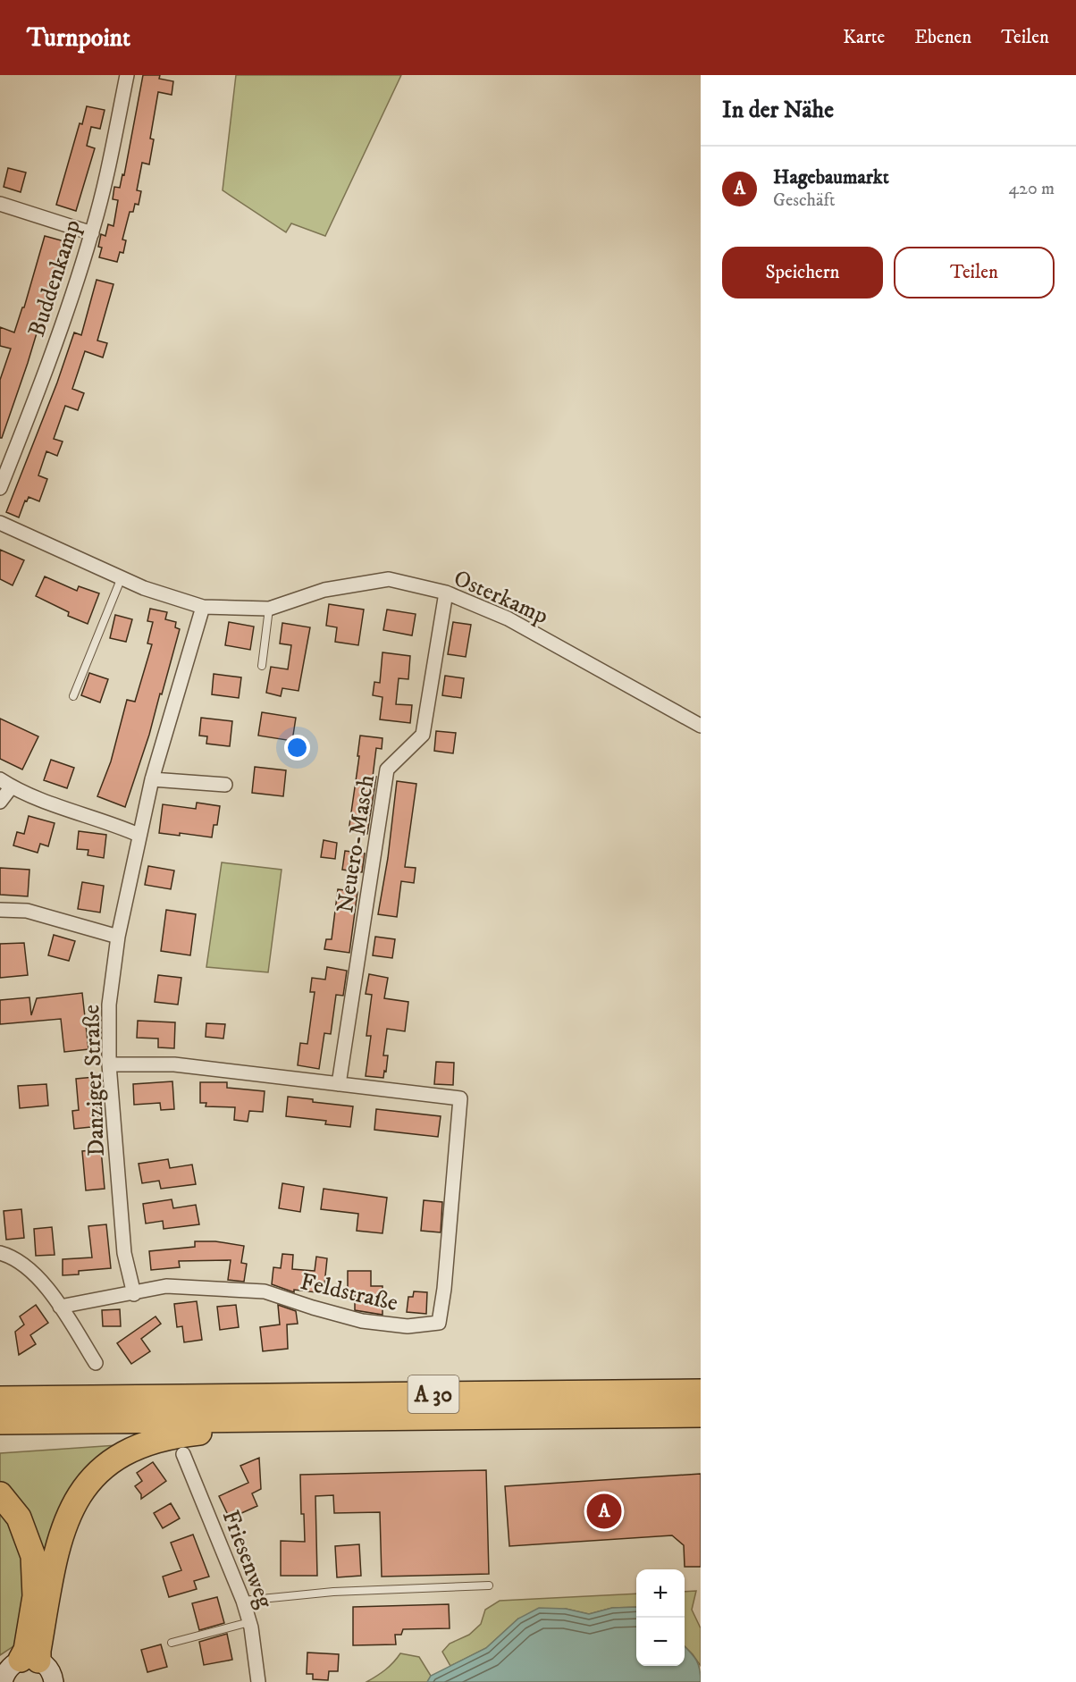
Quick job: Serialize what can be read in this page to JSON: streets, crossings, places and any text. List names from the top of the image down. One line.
{"streets":{"highway":["A 30"],"street":["Buddenkamp","Osterkamp","Neuero-Masch","Danziger Straße","Feldstraße","Friesenweg"]},"crossings":[["Osterkamp","Neuero-Masch"],["Osterkamp","Danziger Straße"],["Neuero-Masch","Feldstraße"],["Danziger Straße","Feldstraße"]],"page":{"header":"Turnpoint","nav":["Karte","Ebenen","Teilen"],"heading":"In der Nähe","list":[{"mark":"A","name":"Hagebaumarkt","note":"Geschäft","value":"420 m"}],"buttons":["Speichern","Teilen"],"pins":"A","map_buttons":["+","−"]}}
